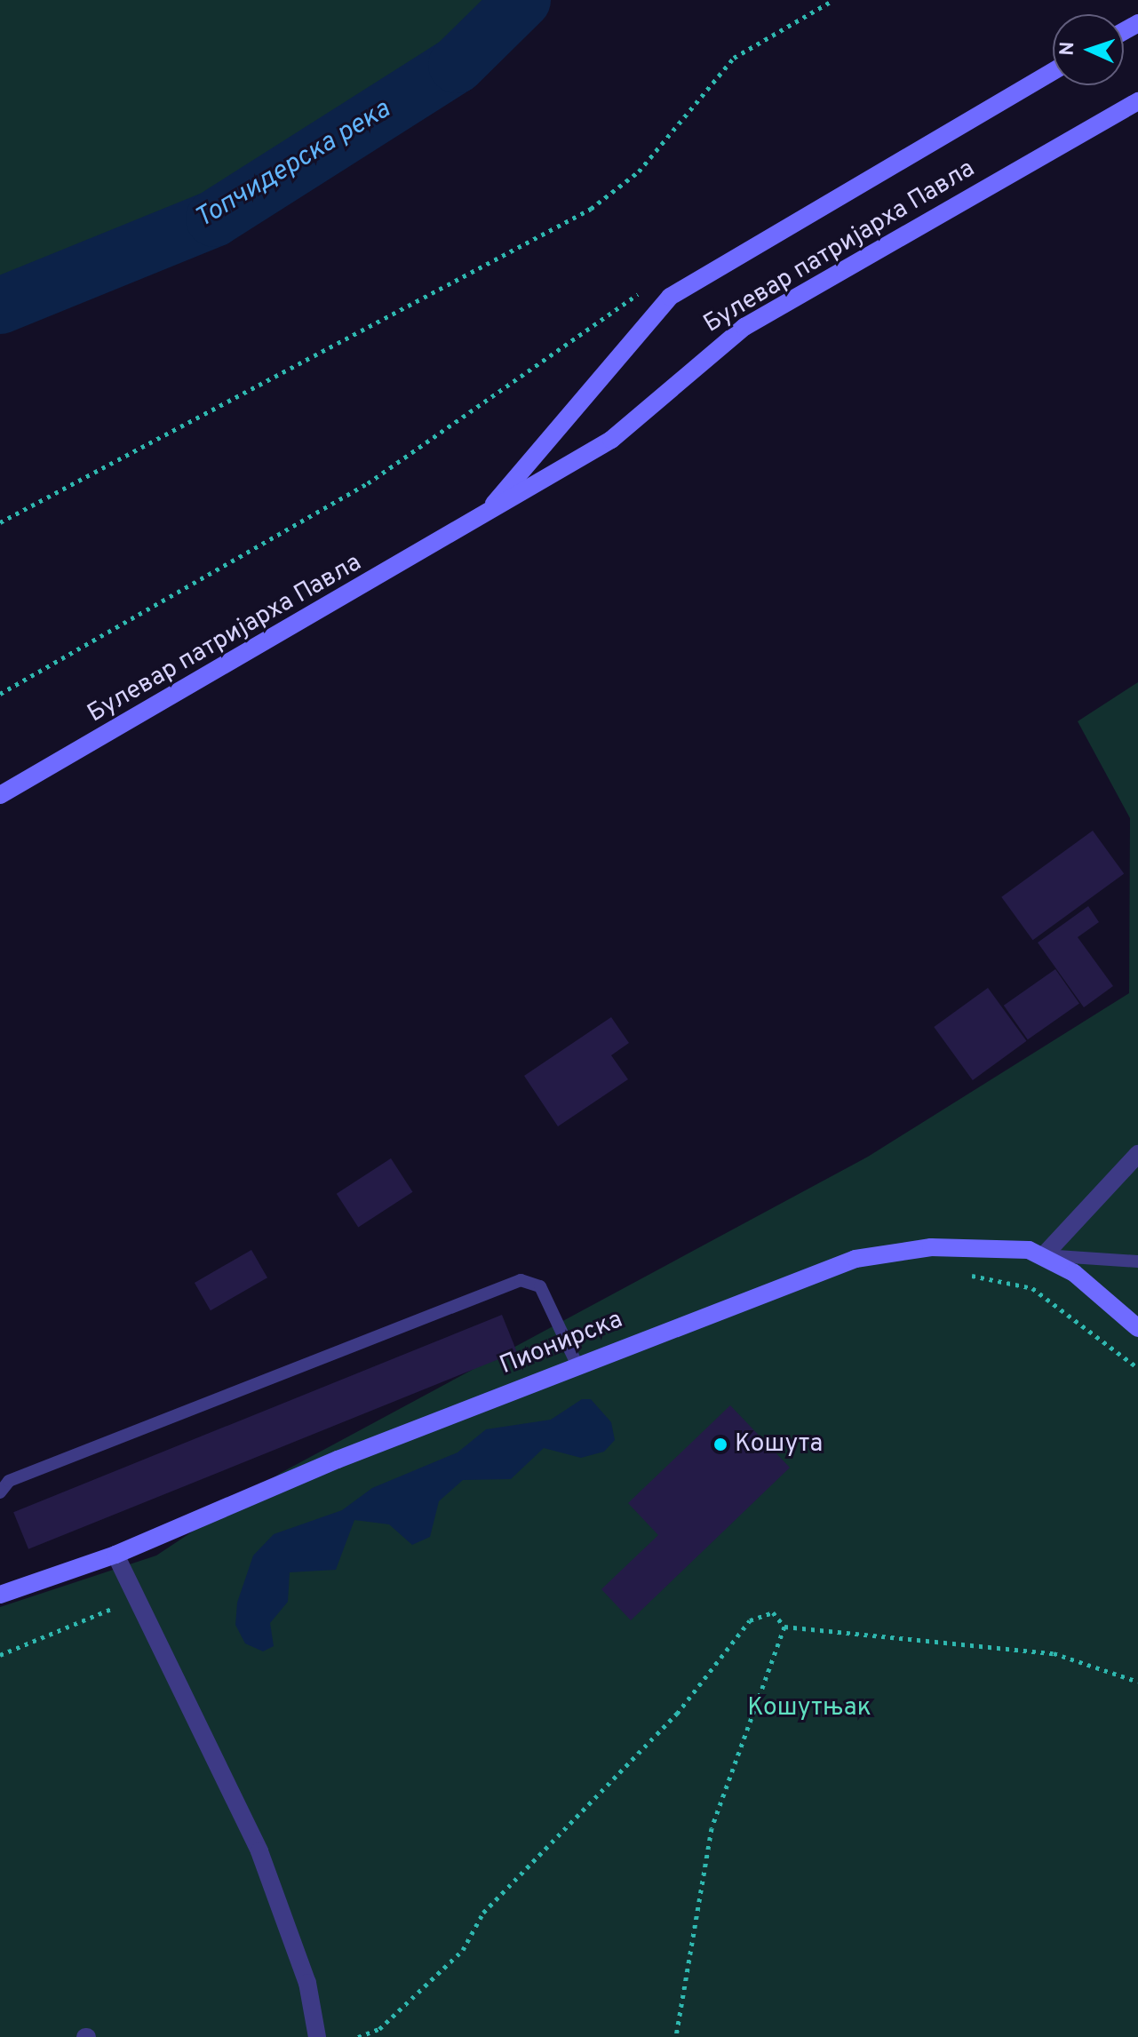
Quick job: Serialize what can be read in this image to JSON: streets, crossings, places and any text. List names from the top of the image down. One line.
{"streets":{"main road":["Булевар патријарха Павла","Пионирска"]},"water":["Топчидерска река"],"parks":["Кошутњак"],"places":["Кошута"],"north":"left"}
